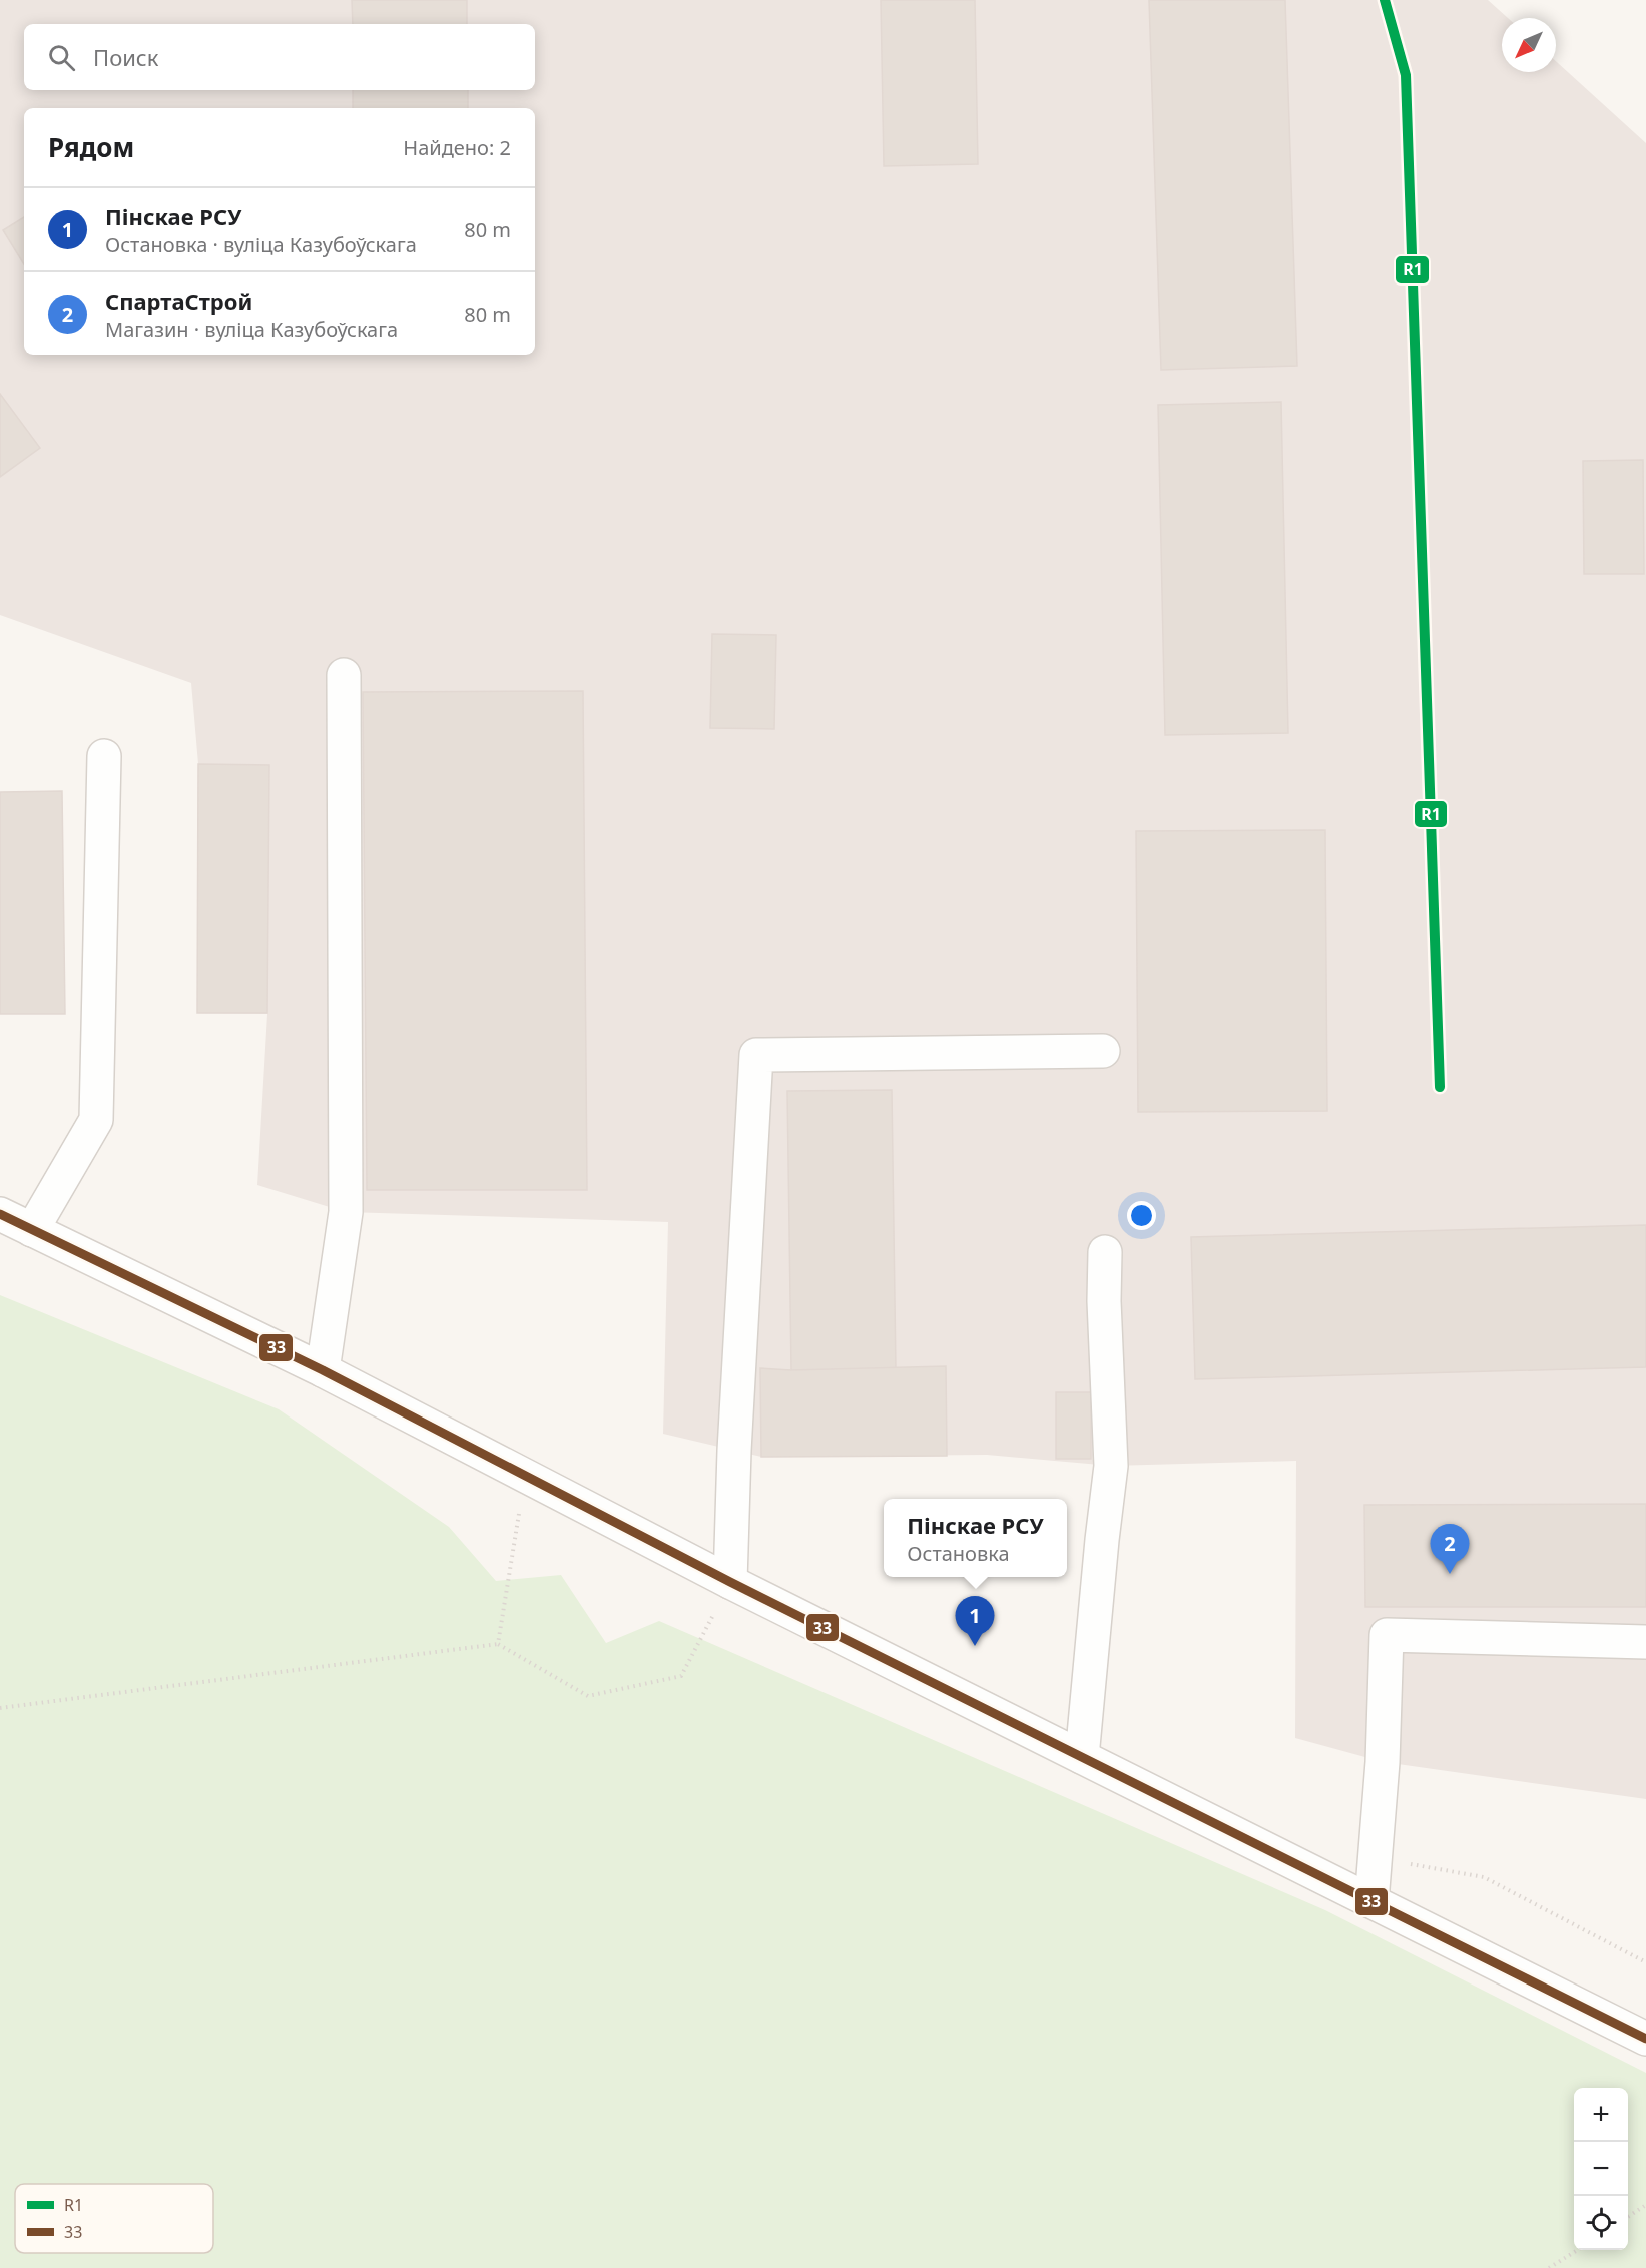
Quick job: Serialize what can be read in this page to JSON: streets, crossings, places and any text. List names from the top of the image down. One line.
{"lines":["transit line R1","transit line 33"],"legend":["R1","33"],"north":"bottom left","page":{"search":"Поиск","heading":["Рядом","Найдено: 2"],"list":[{"mark":"1","name":"Пінскае РСУ","note":"Остановка · вуліца Казубоўскага","value":"80 m"},{"mark":"2","name":"СпартаСтрой","note":"Магазин · вуліца Казубоўскага","value":"80 m"}],"popup":["Пінскае РСУ","Остановка"],"pins":["2","1"],"map_buttons":["+","−"]}}
